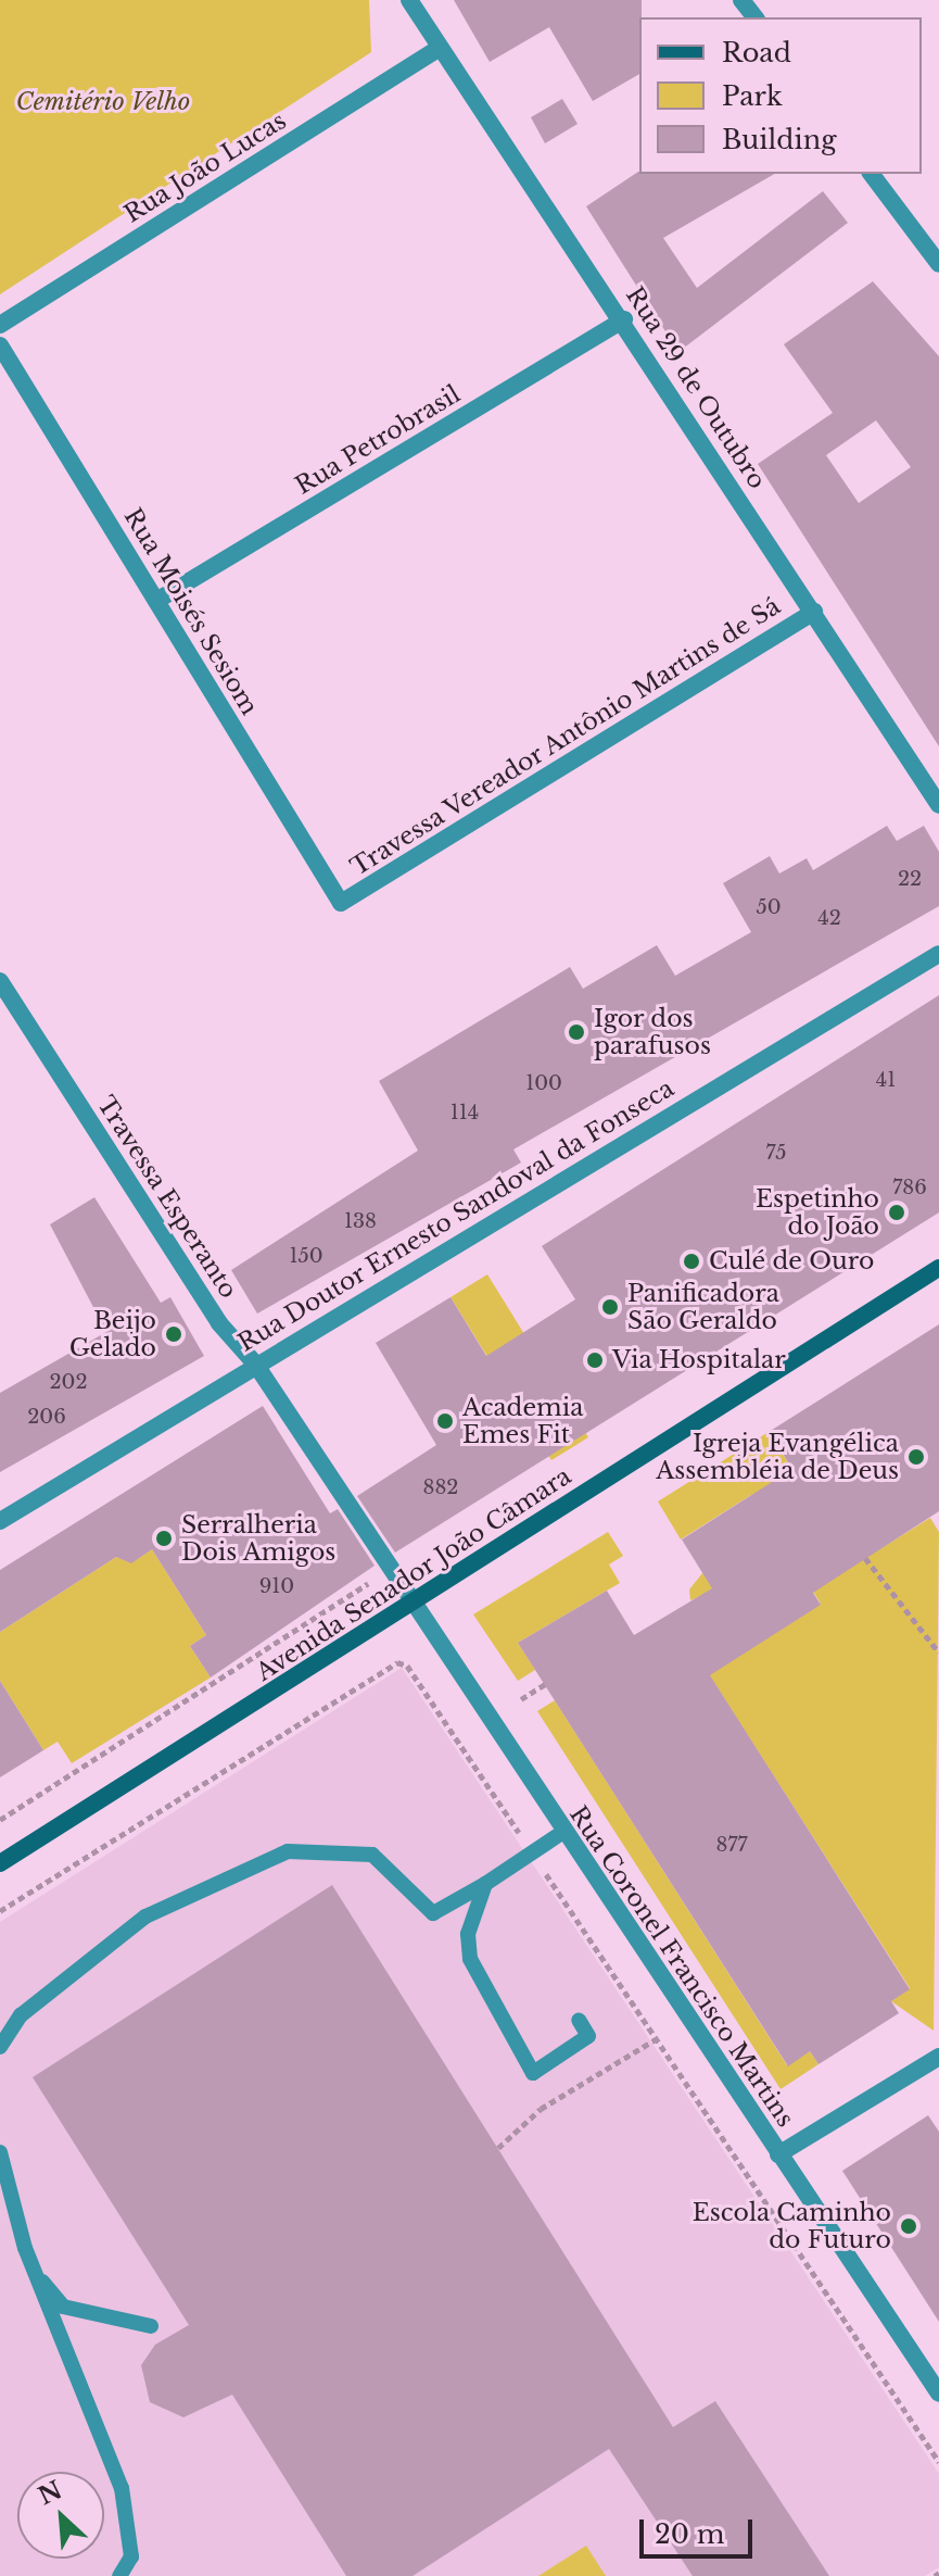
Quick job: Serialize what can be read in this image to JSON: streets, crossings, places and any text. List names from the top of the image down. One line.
{"streets":{"main road":["Avenida Senador João Câmara"],"street":["Rua João Lucas","Rua 29 de Outubro","Rua Petrobrasil","Rua Moisés Sesiom","Travessa Vereador Antônio Martins de Sá","Travessa Esperanto","Rua Doutor Ernesto Sandoval da Fonseca","Rua Coronel Francisco Martins"]},"crossings":[["Rua João Lucas","Rua 29 de Outubro"],["Rua 29 de Outubro","Rua Petrobrasil"],["Rua 29 de Outubro","Travessa Vereador Antônio Martins de Sá"],["Rua Petrobrasil","Rua Moisés Sesiom"],["Rua Moisés Sesiom","Travessa Vereador Antônio Martins de Sá"],["Travessa Esperanto","Rua Doutor Ernesto Sandoval da Fonseca"],["Travessa Esperanto","Rua Coronel Francisco Martins"],["Avenida Senador João Câmara","Rua Coronel Francisco Martins"]],"parks":["Cemitério Velho"],"places":["Igor dos parafusos","Espetinho do João","Culé de Ouro","Panificadora São Geraldo","Beijo Gelado","Via Hospitalar","Academia Emes Fit","Igreja Evangélica Assembléia de Deus","Serralheria Dois Amigos","Escola Caminho do Futuro"],"house_numbers":["22","50","42","41","100","114","75","786","138","150","202","206","882","910","877"],"legend":["Road","Park","Building"],"scale_bar":"20 m","north":"top left"}
